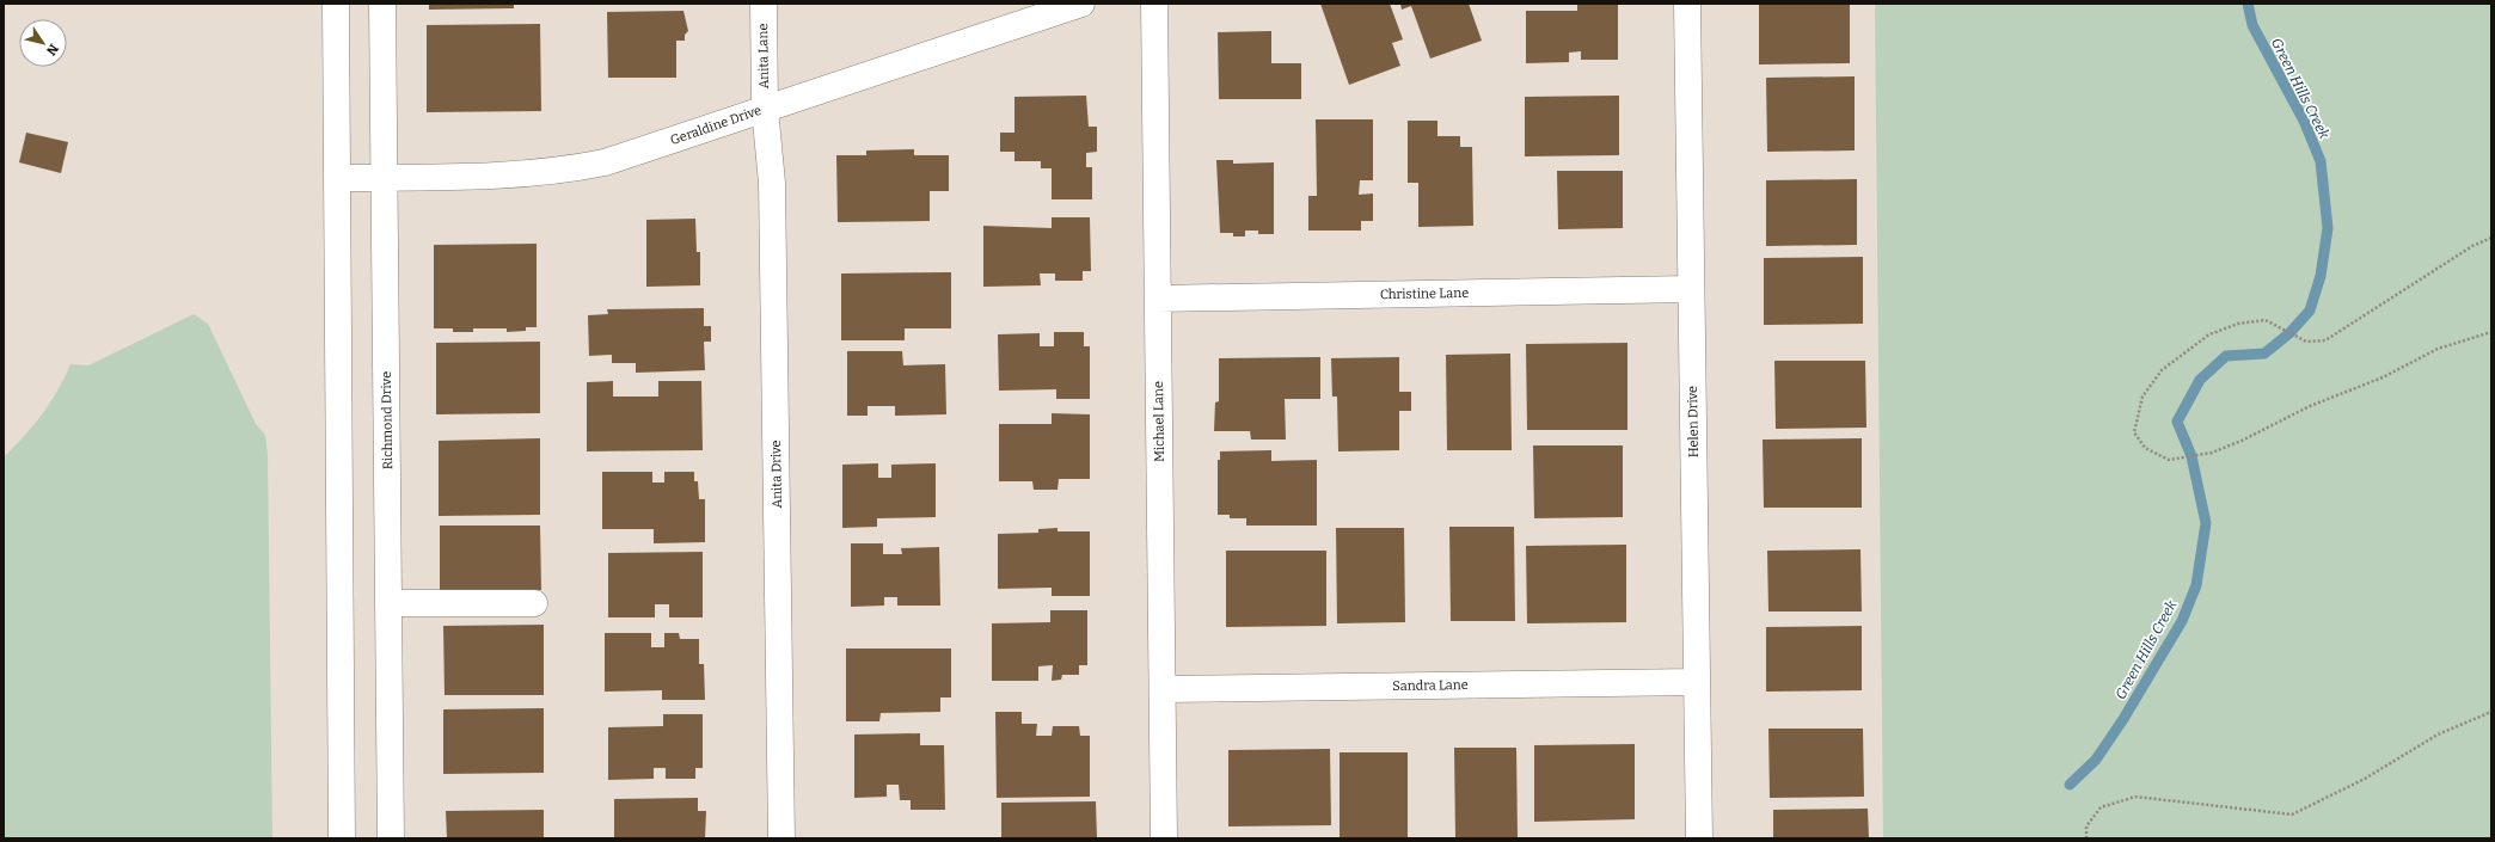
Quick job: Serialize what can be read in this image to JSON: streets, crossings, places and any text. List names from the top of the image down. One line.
{"streets":{"street":["Anita Lane","Geraldine Drive","Christine Lane","Richmond Drive","Michael Lane","Helen Drive","Anita Drive","Sandra Lane"]},"crossings":[["Anita Lane","Geraldine Drive"],["Anita Lane","Anita Drive"],["Geraldine Drive","Richmond Drive"],["Geraldine Drive","Anita Drive"],["Christine Lane","Michael Lane"],["Christine Lane","Helen Drive"],["Michael Lane","Sandra Lane"],["Helen Drive","Sandra Lane"]],"water":["Green Hills Creek"],"north":"bottom right"}
